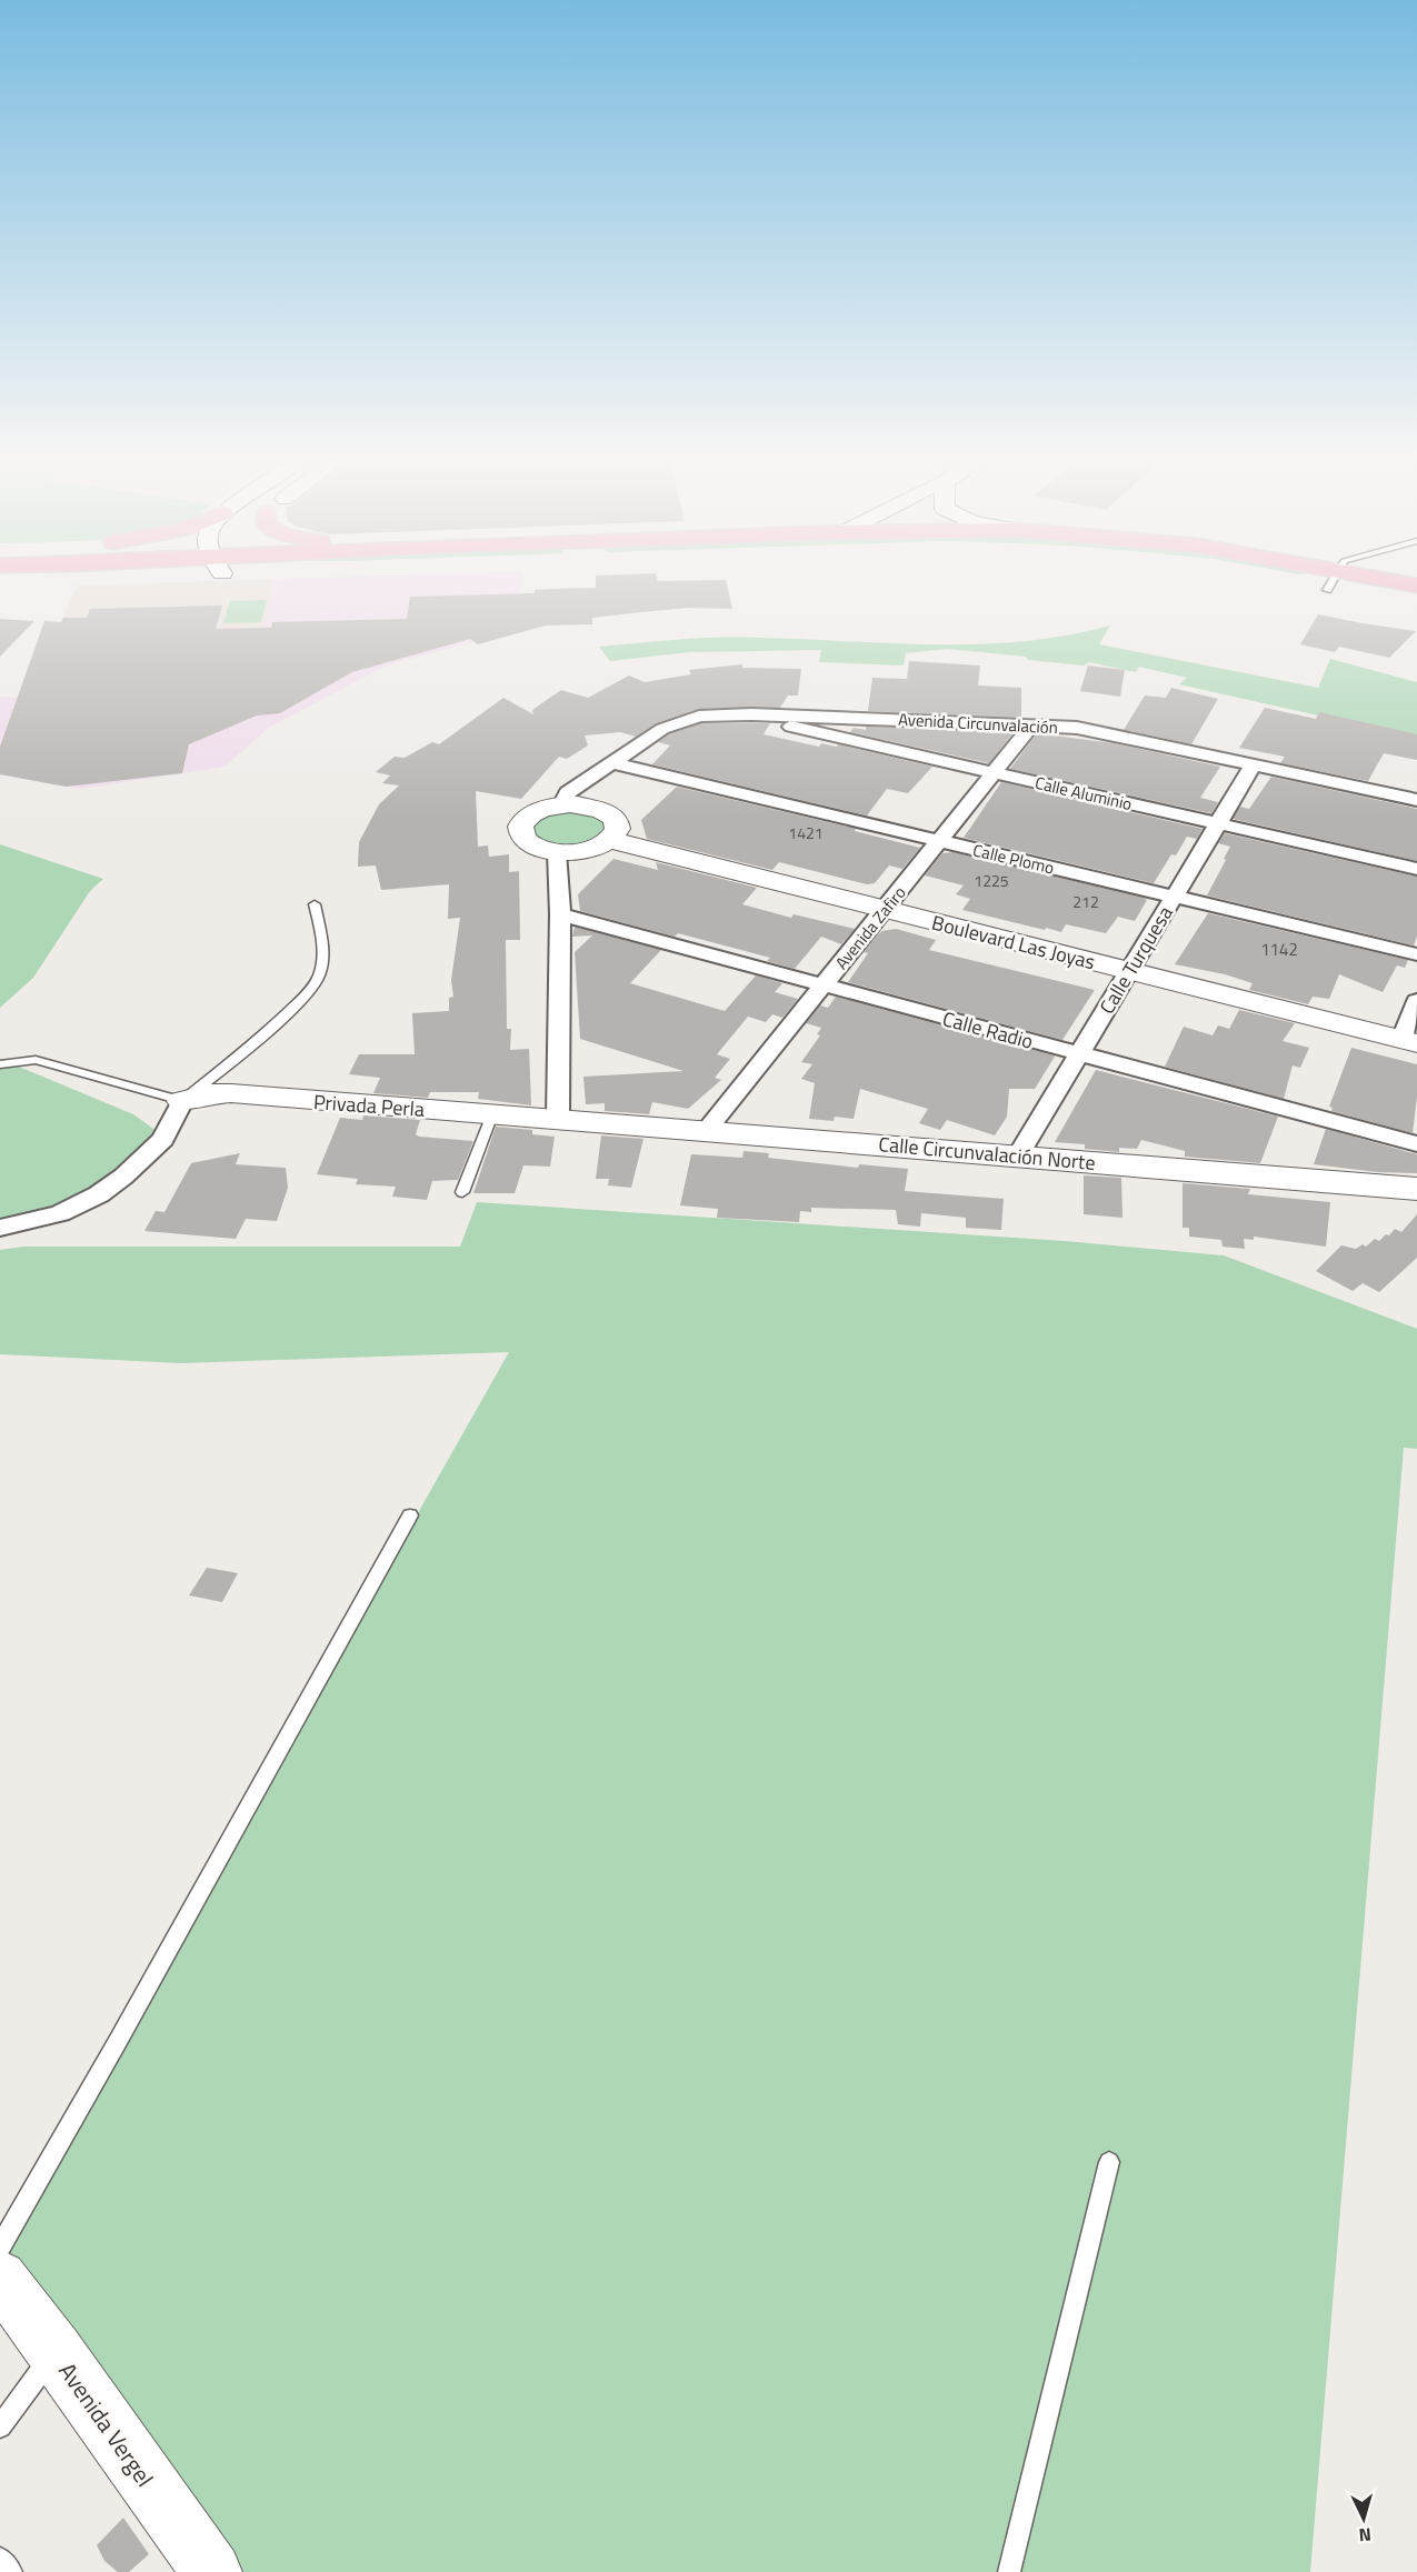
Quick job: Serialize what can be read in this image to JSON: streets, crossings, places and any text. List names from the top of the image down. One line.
{"streets":{"street":["Avenida Circunvalación","Calle Aluminio","Calle Plomo","Avenida Zafiro","Boulevard Las Joyas","Calle Turquesa","Calle Radio","Privada Perla","Calle Circunvalación Norte","Avenida Vergel"]},"crossings":[["Avenida Circunvalación","Calle Aluminio"],["Avenida Circunvalación","Calle Plomo"],["Avenida Circunvalación","Avenida Zafiro"],["Avenida Circunvalación","Calle Turquesa"],["Calle Aluminio","Avenida Zafiro"],["Calle Aluminio","Calle Turquesa"],["Calle Plomo","Avenida Zafiro"],["Calle Plomo","Calle Turquesa"],["Avenida Zafiro","Boulevard Las Joyas"],["Avenida Zafiro","Calle Radio"],["Avenida Zafiro","Calle Circunvalación Norte"],["Boulevard Las Joyas","Calle Turquesa"],["Calle Turquesa","Calle Radio"],["Calle Turquesa","Calle Circunvalación Norte"],["Privada Perla","Calle Circunvalación Norte"]],"house_numbers":["1421","1225","212","1142"],"north":"bottom"}
